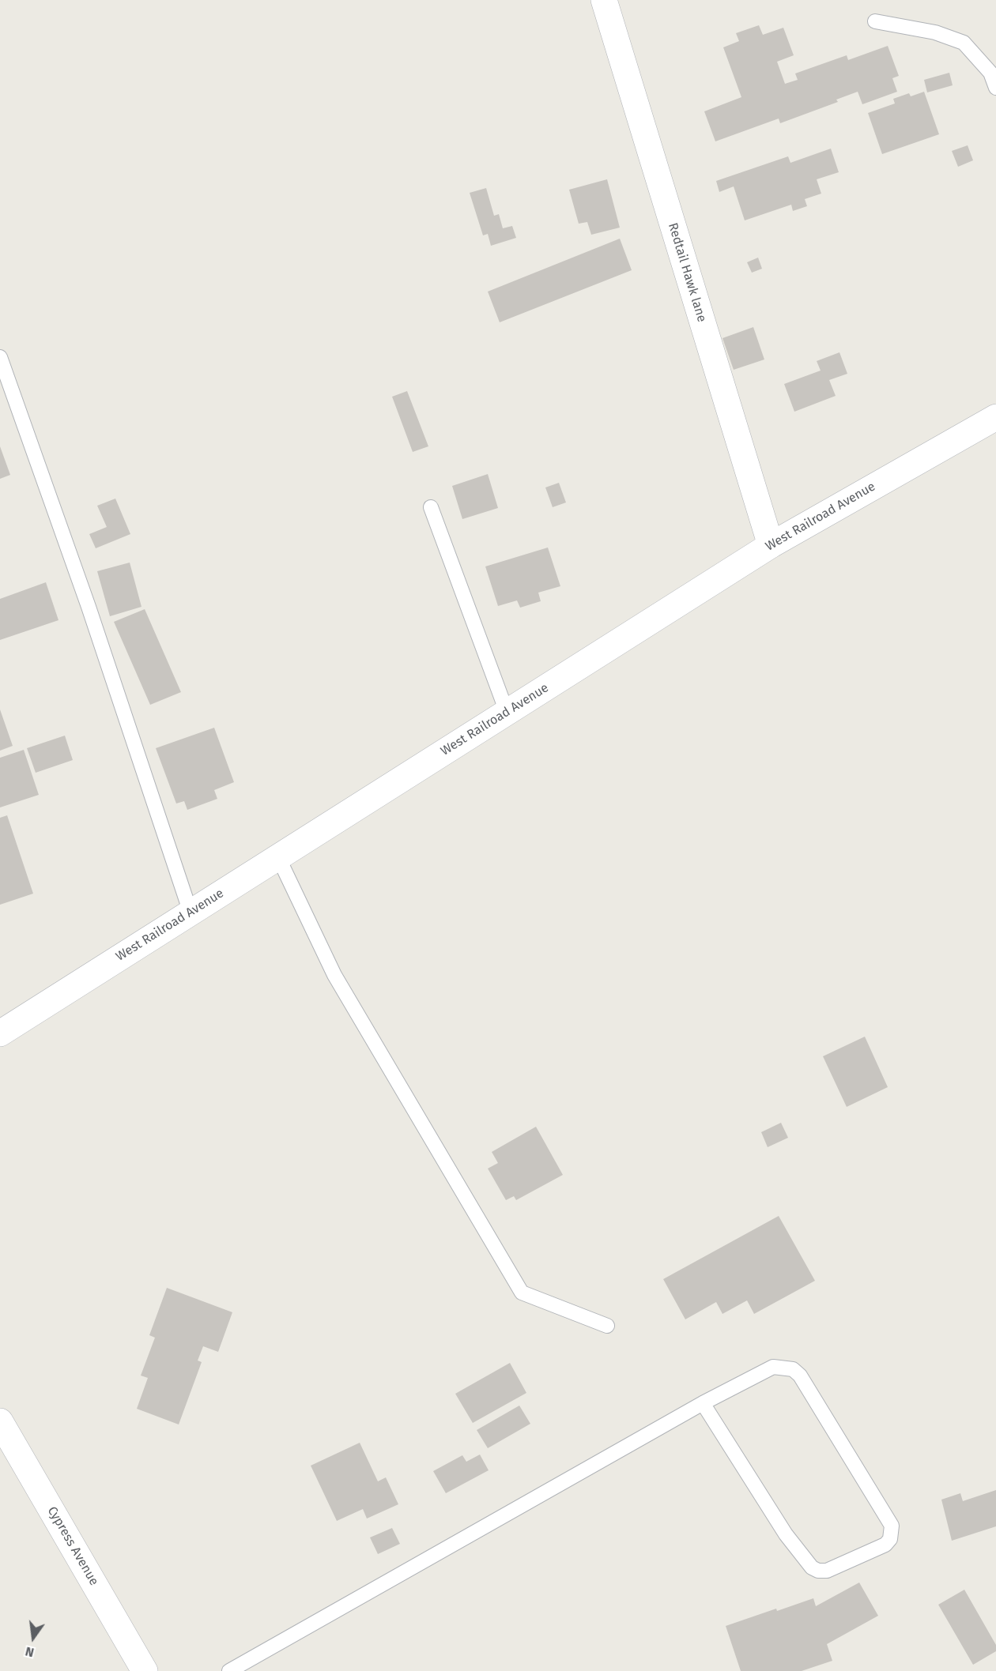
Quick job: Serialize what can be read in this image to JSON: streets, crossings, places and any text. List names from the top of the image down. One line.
{"streets":{"main road":["Redtail Hawk lane","West Railroad Avenue","Cypress Avenue"]},"crossings":[["Redtail Hawk lane","West Railroad Avenue"]],"north":"bottom"}
